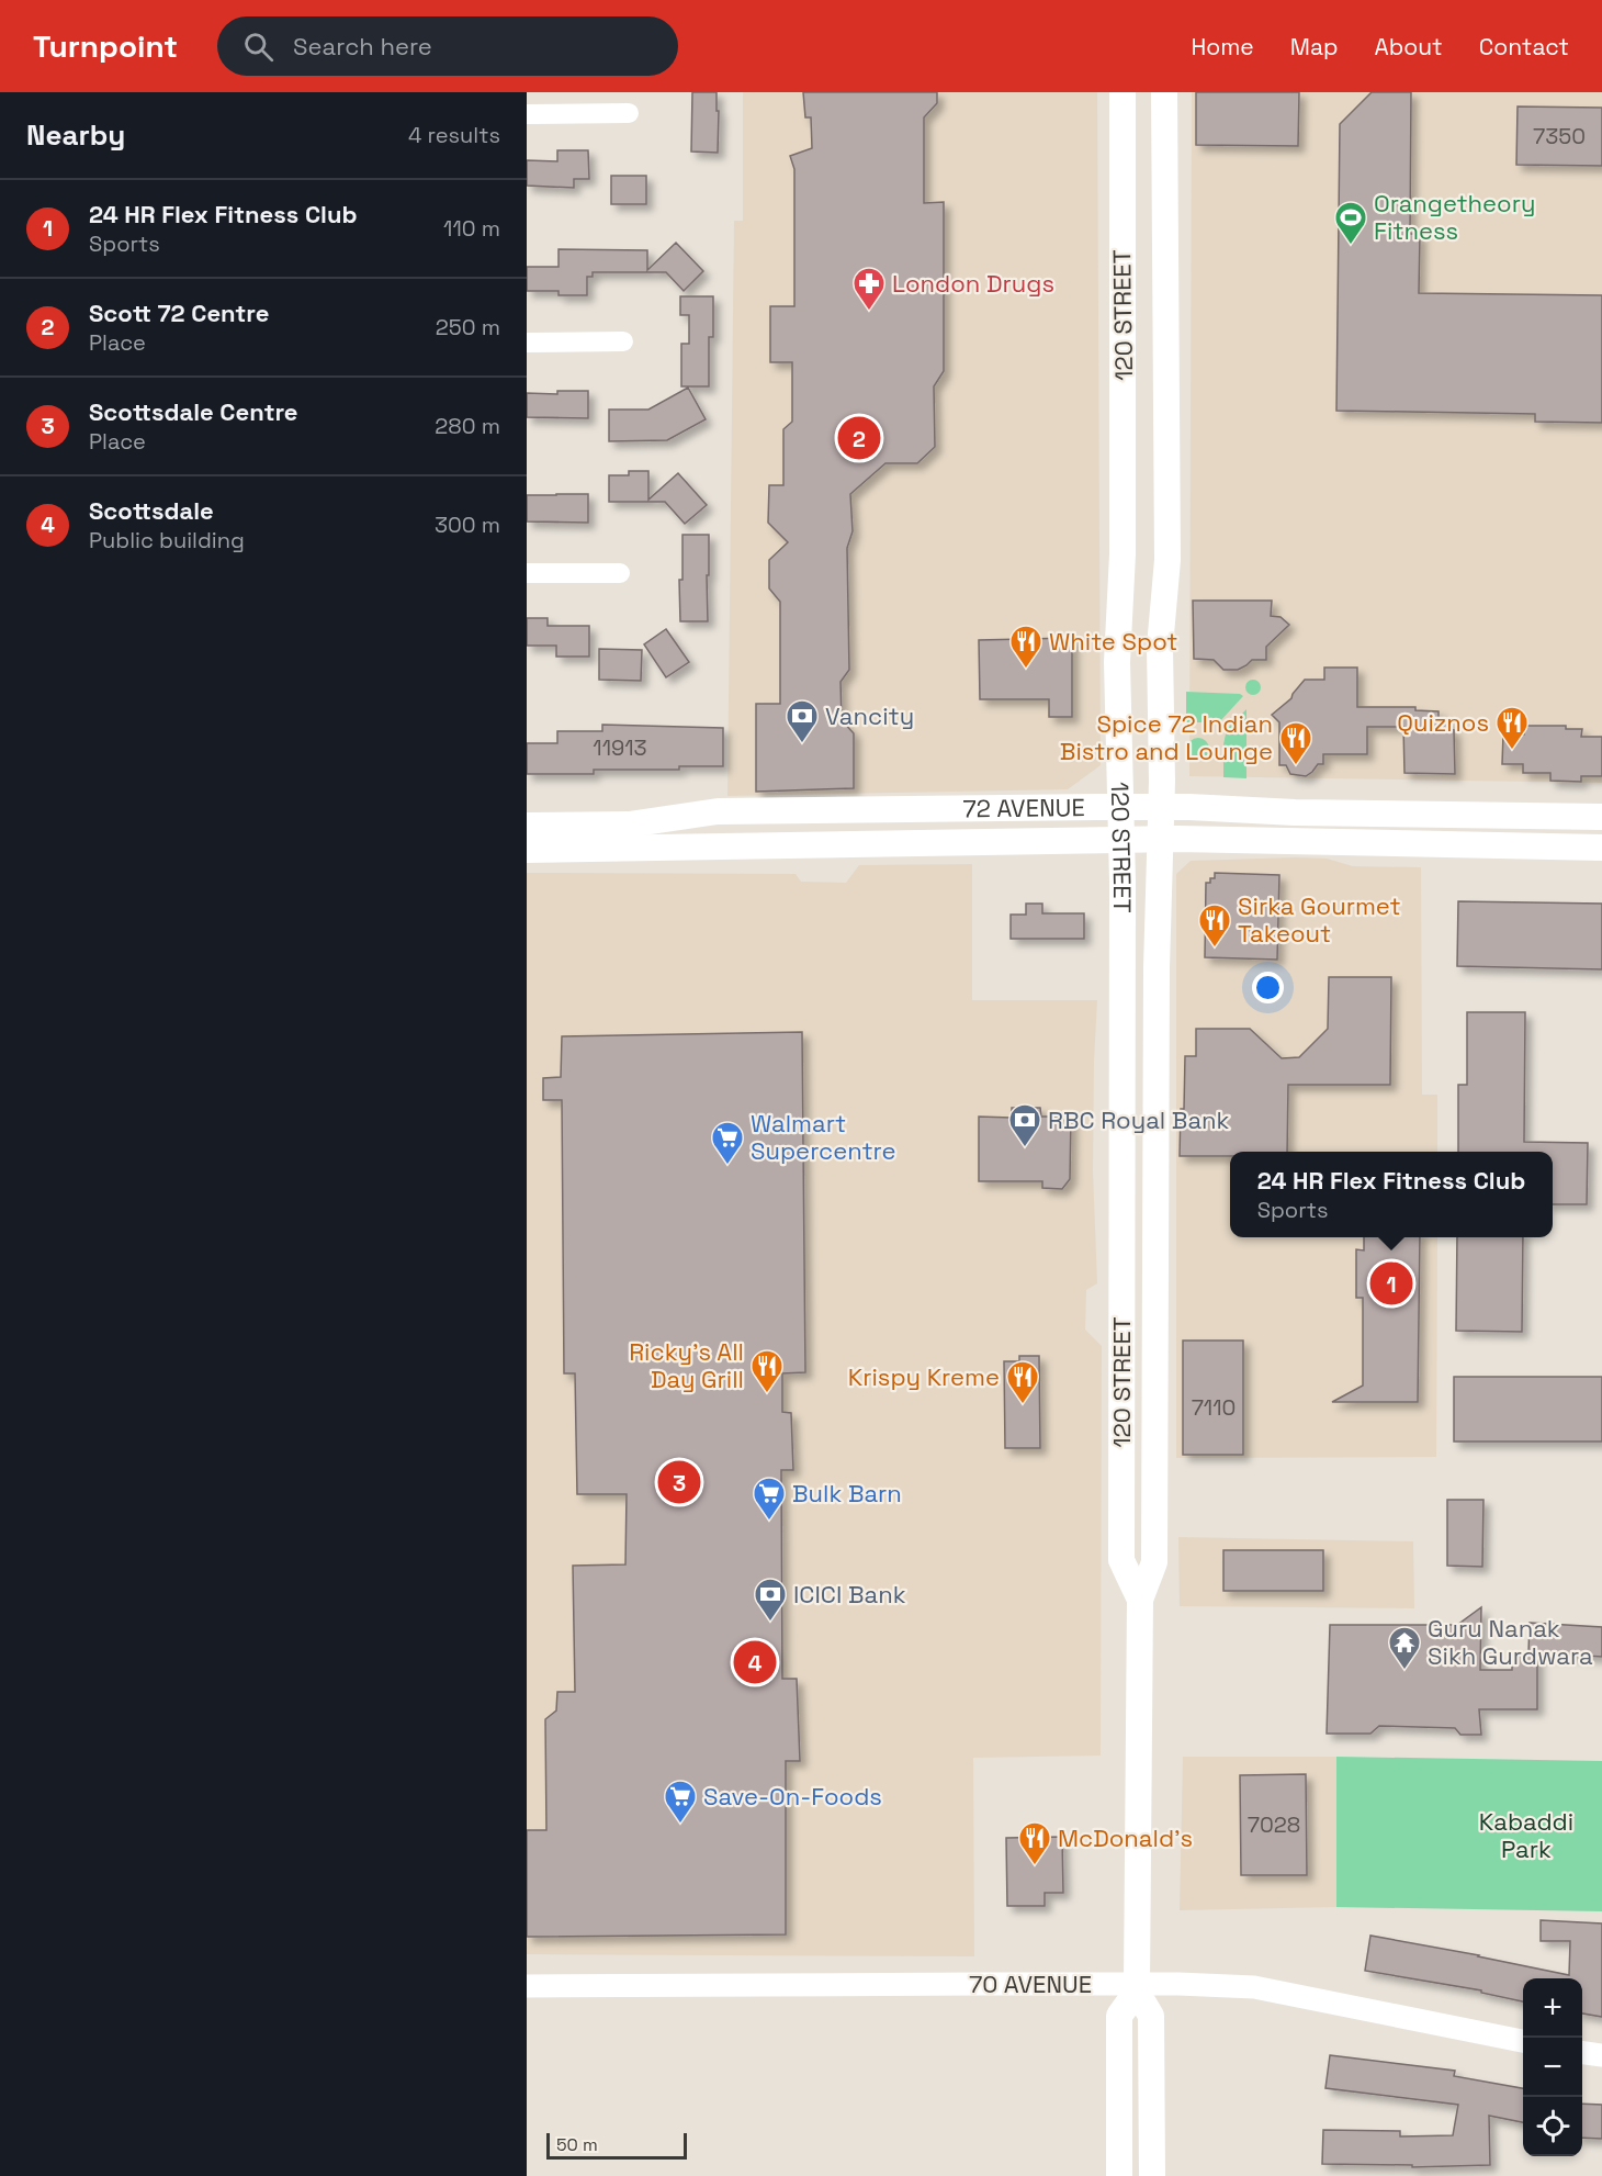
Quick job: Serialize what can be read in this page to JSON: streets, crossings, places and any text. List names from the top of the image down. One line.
{"streets":{"main road":["120 STREET","72 AVENUE"],"street":["70 AVENUE"]},"crossings":[["120 STREET","72 AVENUE"],["120 STREET","70 AVENUE"]],"parks":["Kabaddi Park"],"places":{"sports":["Orangetheory Fitness"],"pharmacy":["London Drugs"],"restaurant":["White Spot","Quiznos","Spice 72 Indian Bistro and Lounge","Sirka Gourmet Takeout","Ricky's All Day Grill","Krispy Kreme","McDonald's"],"bank":["Vancity","RBC Royal Bank","ICICI Bank"],"supermarket":["Walmart Supercentre","Bulk Barn","Save-On-Foods"],"temple":["Guru Nanak Sikh Gurdwara"]},"house_numbers":["7350","11913","7110","7028"],"scale_bar":"50 m","page":{"header":"Turnpoint","search":"Search here","nav":["Home","Map","About","Contact"],"heading":["Nearby","4 results"],"list":[{"mark":"1","name":"24 HR Flex Fitness Club","note":"Sports","value":"110 m"},{"mark":"2","name":"Scott 72 Centre","note":"Place","value":"250 m"},{"mark":"3","name":"Scottsdale Centre","note":"Place","value":"280 m"},{"mark":"4","name":"Scottsdale","note":"Public building","value":"300 m"}],"pins":["2","1","3","4"],"popup":["24 HR Flex Fitness Club","Sports"],"map_buttons":["+","−"],"scale":"50 m"}}
